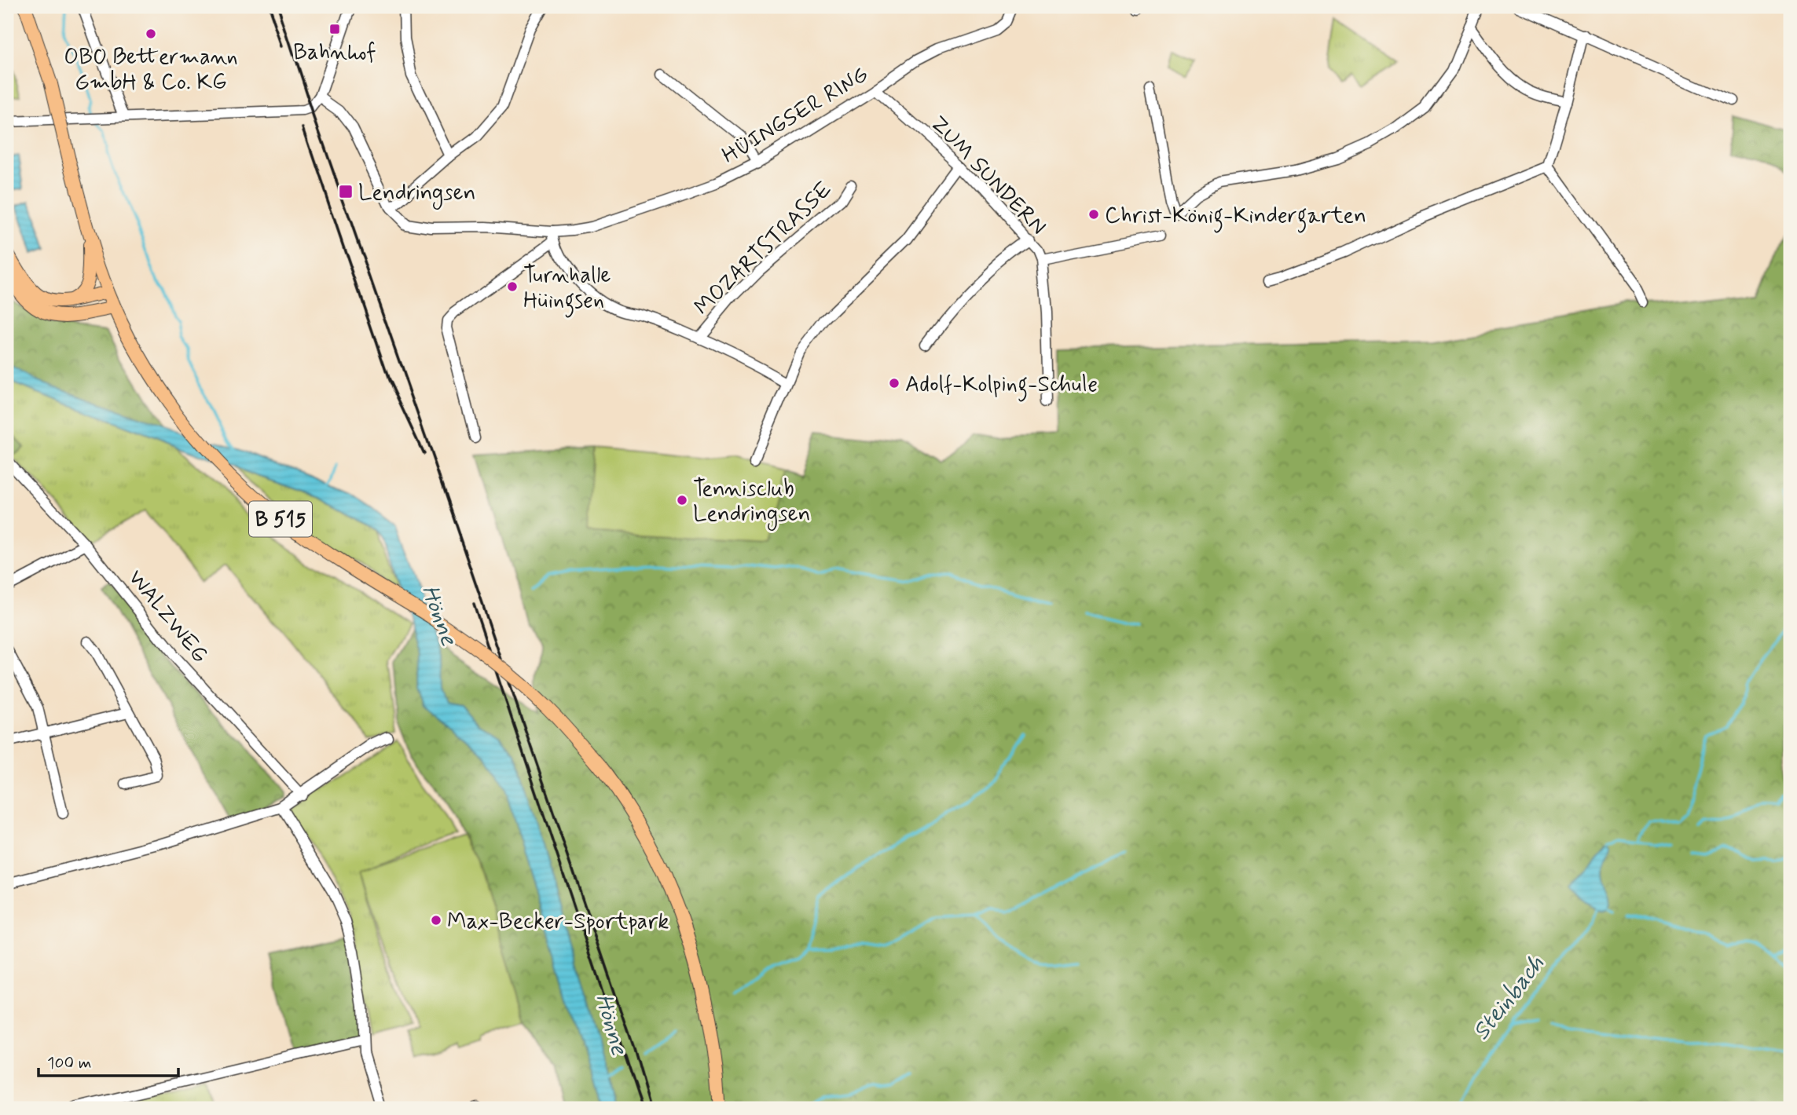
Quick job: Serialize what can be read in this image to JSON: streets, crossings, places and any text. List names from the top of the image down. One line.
{"streets":{"main road":["B 515"],"street":["HÜINGSER RING","ZUM SUNDERN","MOZARTSTRASSE","WALZWEG"]},"crossings":[["HÜINGSER RING","ZUM SUNDERN"],["HÜINGSER RING","MOZARTSTRASSE"]],"water":["Hönne","Steinbach"],"places":{"transit":["Bahnhof","Lendringsen"],"other":["OBO Bettermann GmbH & Co. KG","Christ-König-Kindergarten","Turnhalle Hüingsen","Adolf-Kolping-Schule","Tennisclub Lendringsen","Max-Becker-Sportpark"]},"scale_bar":"100 m"}
